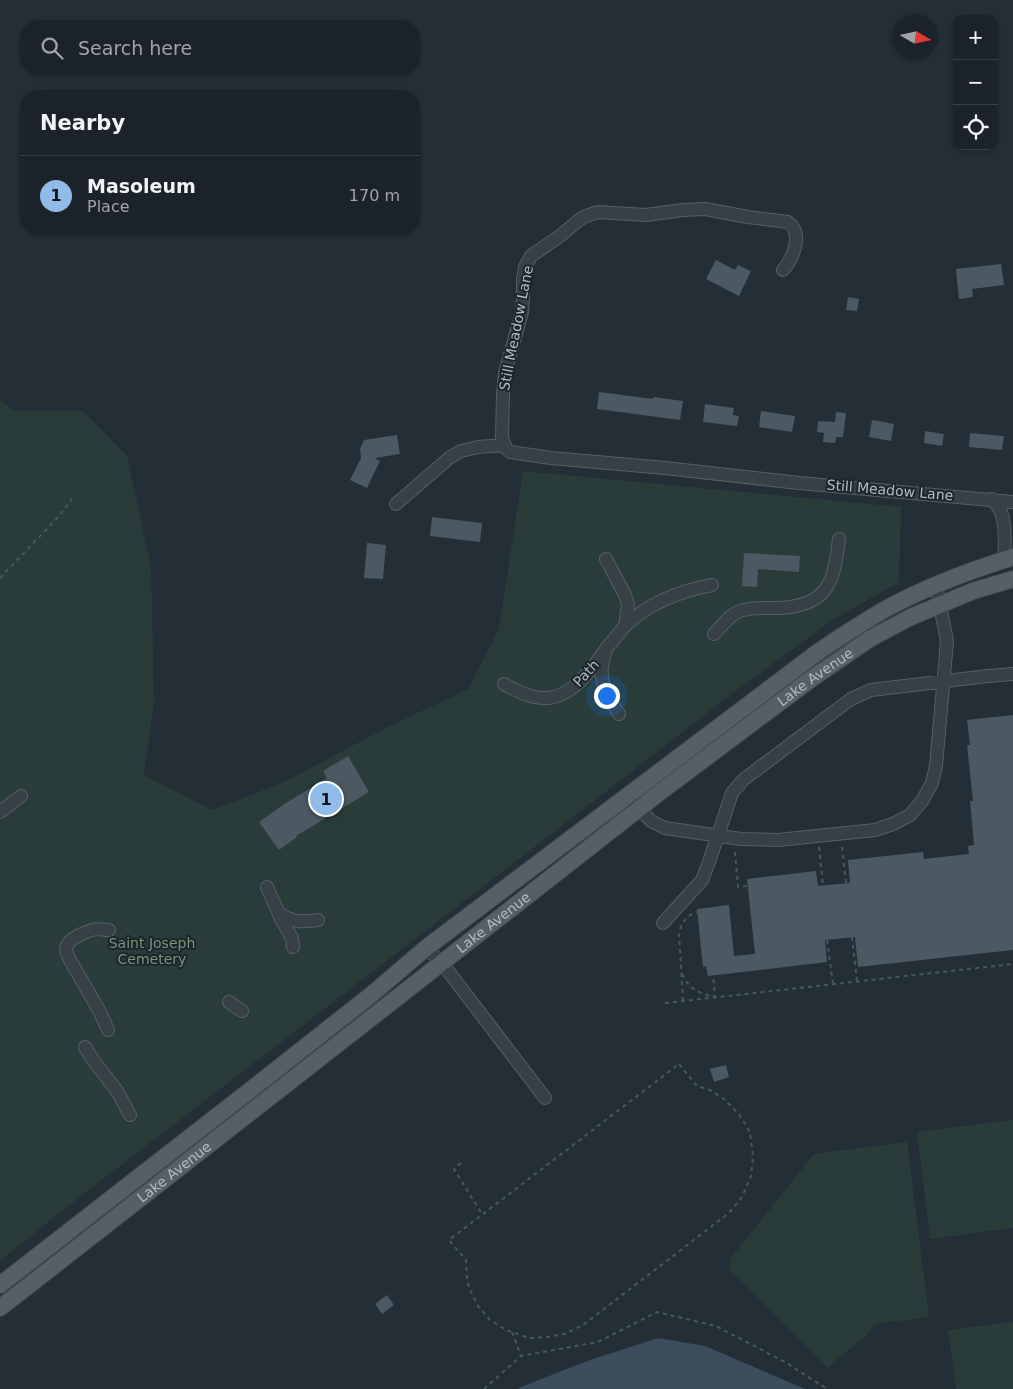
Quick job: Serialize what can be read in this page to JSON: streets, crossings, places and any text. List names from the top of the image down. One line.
{"streets":{"main road":["Lake Avenue"],"street":["Still Meadow Lane","Path"]},"crossings":[["Still Meadow Lane","Lake Avenue"]],"parks":["Saint Joseph Cemetery"],"north":"right","page":{"map_buttons":["+","−"],"search":"Search here","heading":"Nearby","list":[{"mark":"1","name":"Masoleum","note":"Place","value":"170 m"}],"pins":"1"}}
